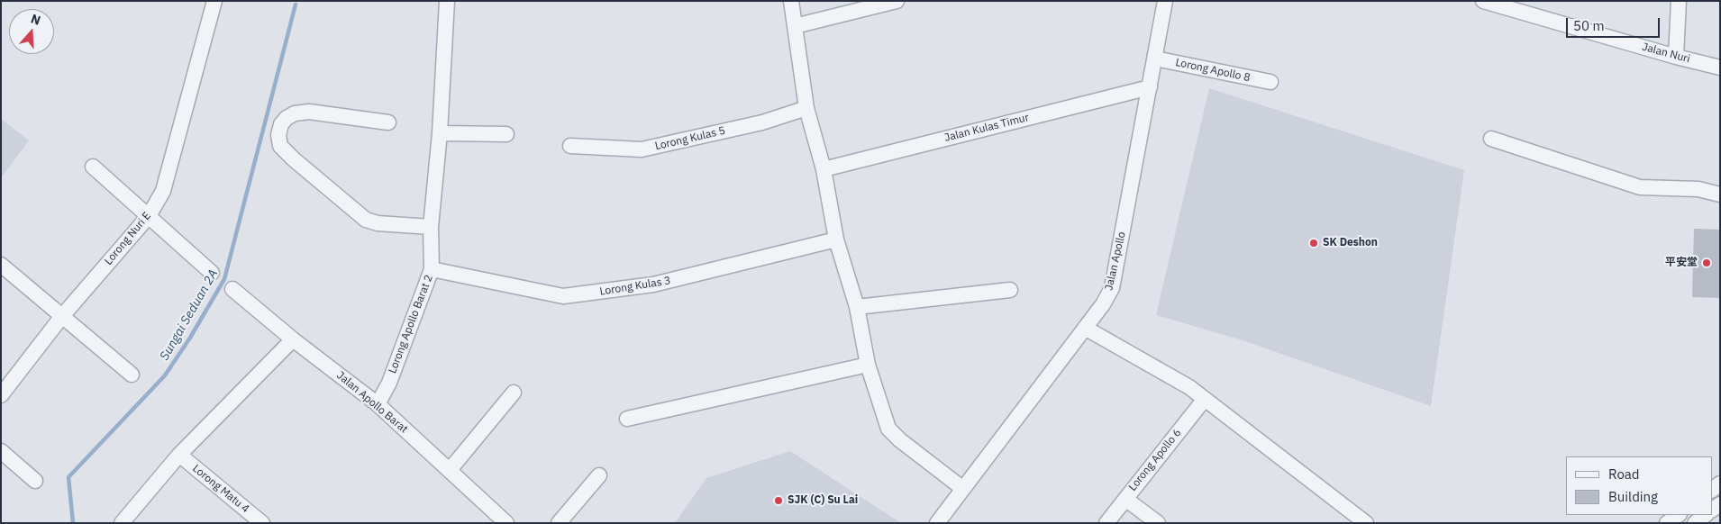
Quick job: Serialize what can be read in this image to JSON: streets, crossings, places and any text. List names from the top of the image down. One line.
{"streets":{"street":["Jalan Nuri","Lorong Apollo 8","Jalan Kulas Timur","Lorong Kulas 5","Lorong Nuri E","Jalan Apollo","Lorong Kulas 3","Lorong Apollo Barat 2","Jalan Apollo Barat","Lorong Apollo 6","Lorong Matu 4"]},"crossings":[["Lorong Apollo 8","Jalan Apollo"],["Jalan Kulas Timur","Jalan Apollo"],["Lorong Kulas 3","Lorong Apollo Barat 2"],["Lorong Apollo Barat 2","Jalan Apollo Barat"]],"water":["Sungai Seduan 2A"],"places":["SK Deshon","平安堂","SJK (C) Su Lai"],"legend":["Road","Building"],"scale_bar":"50 m","north":"top"}
